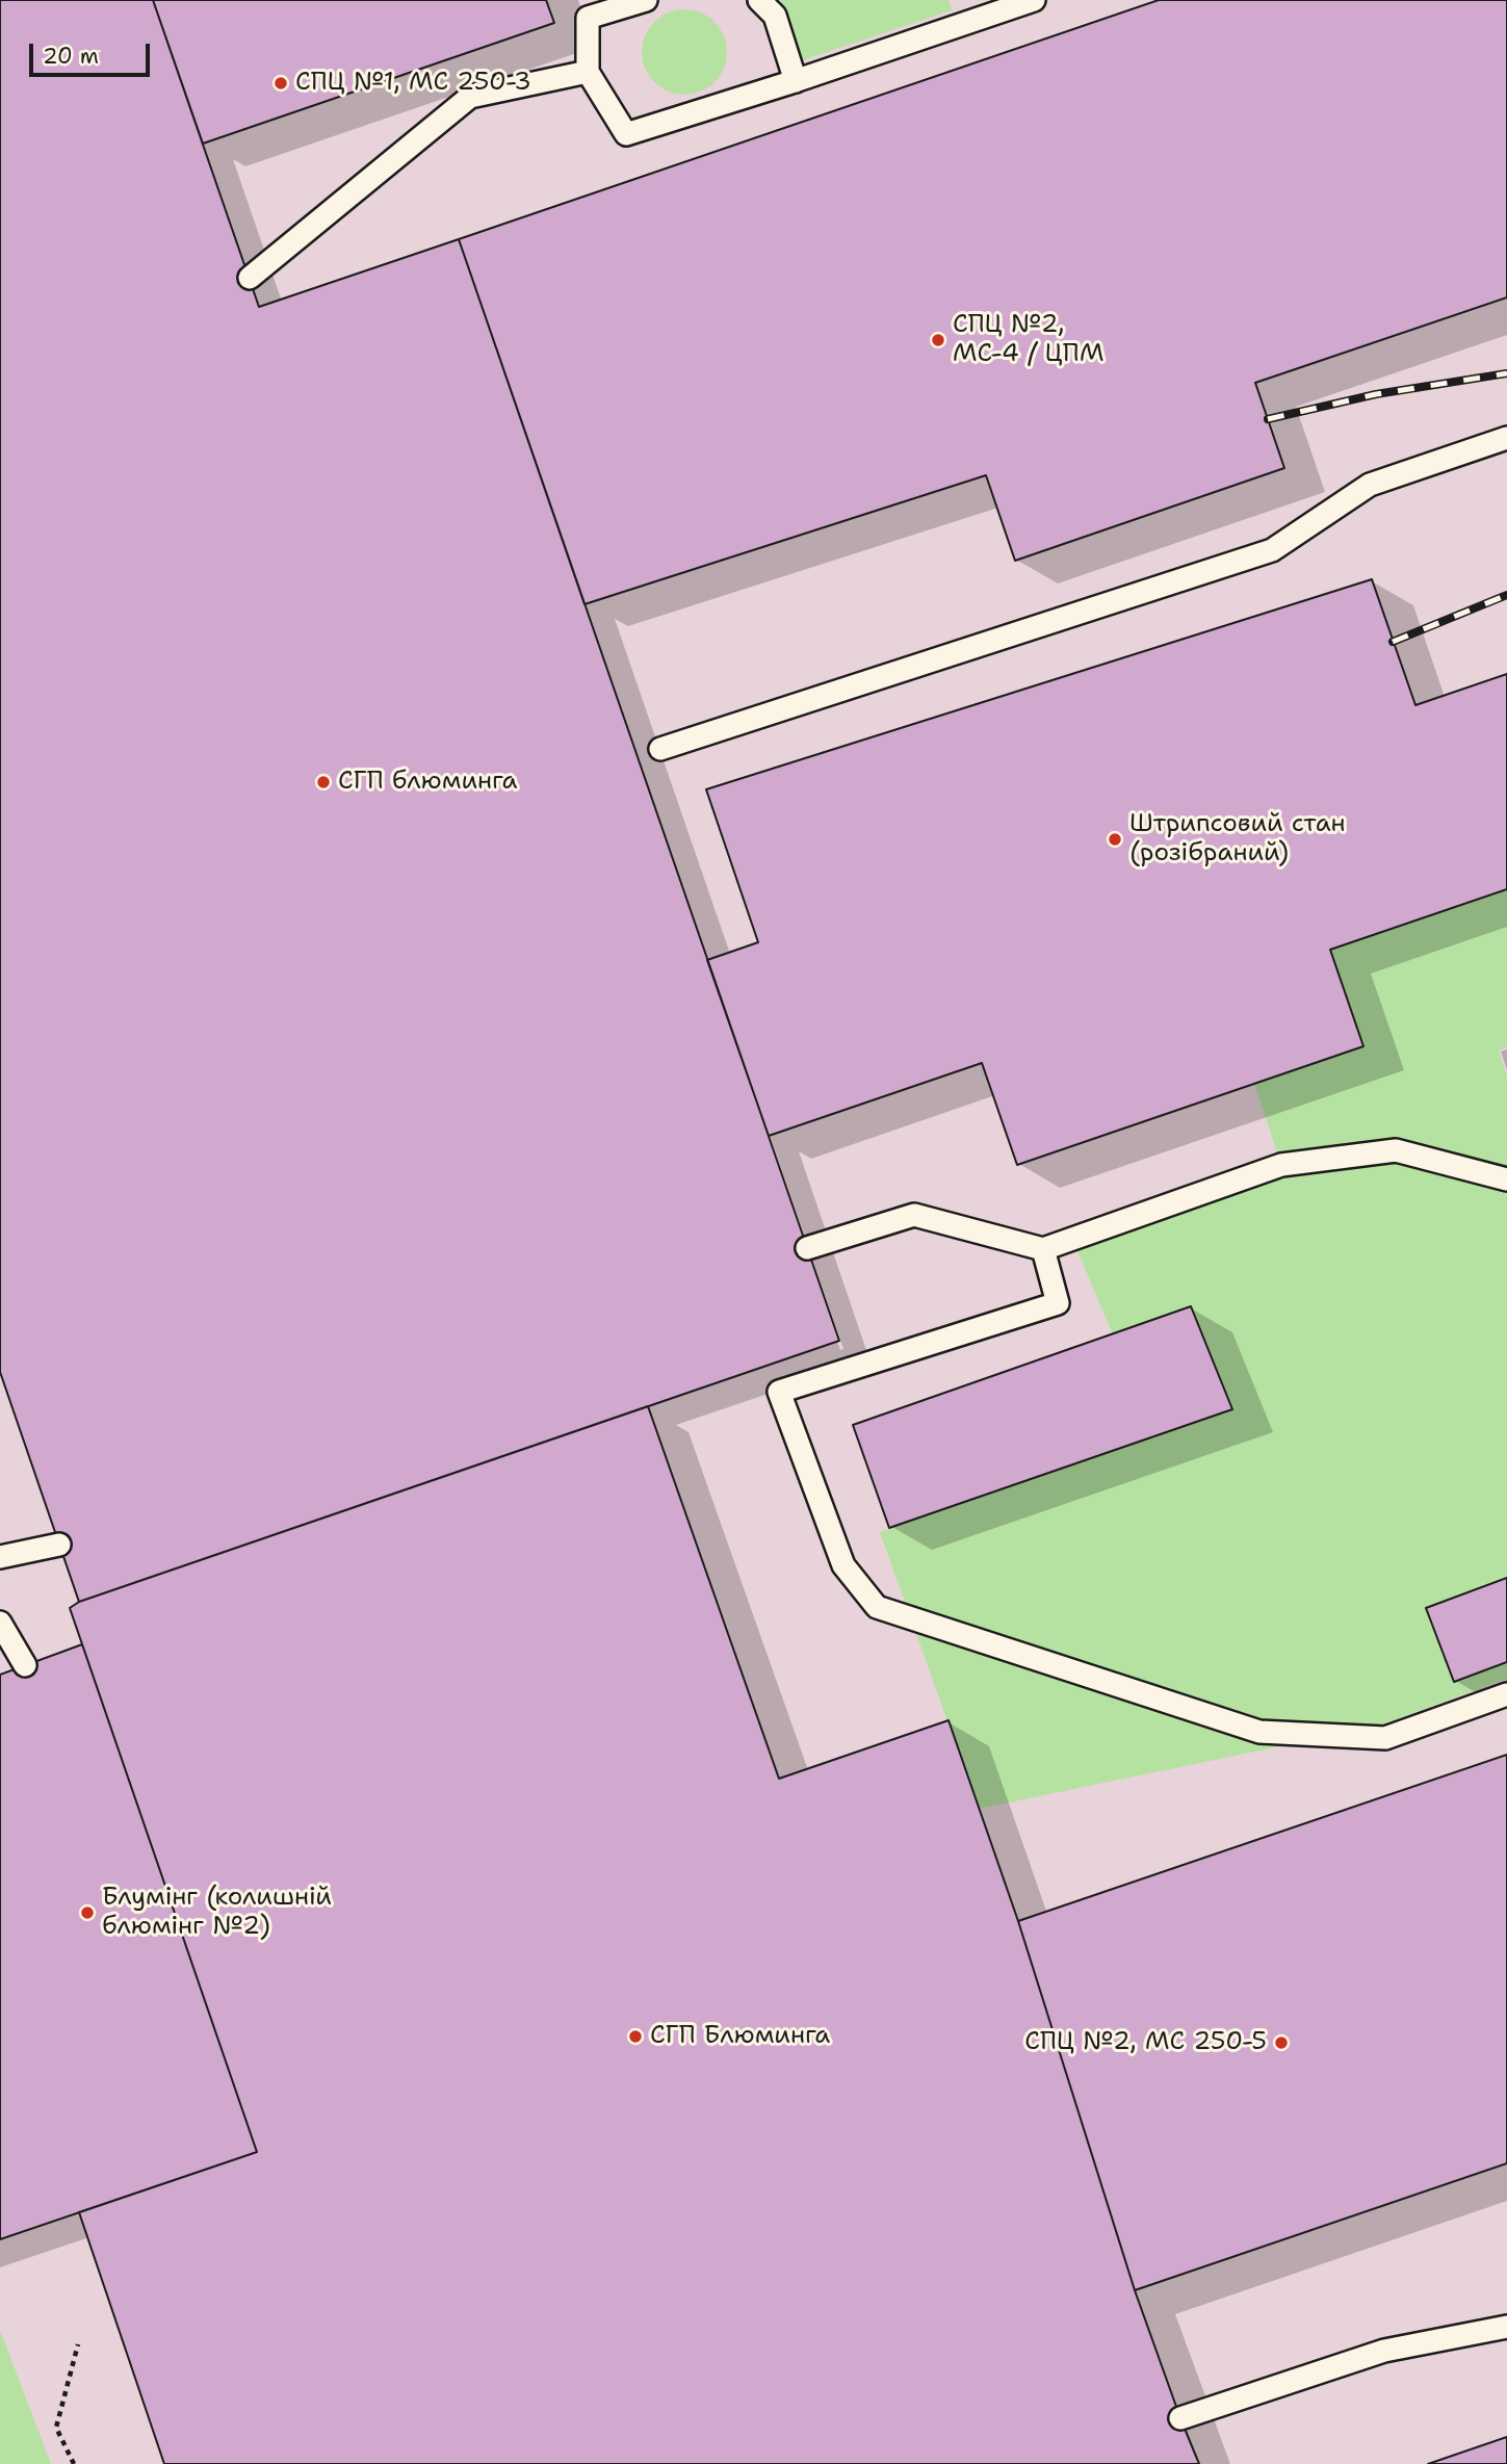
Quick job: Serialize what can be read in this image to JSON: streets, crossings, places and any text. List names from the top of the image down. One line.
{"places":["СПЦ №1, МС 250-3","СПЦ №2, МС-4 / ЦПМ","СГП блюминга","Штрипсовий стан (розібраний)","Блумінг (колишній блюмінг №2)","СГП Блюминга","СПЦ №2, МС 250-5"],"scale_bar":"20 m"}
